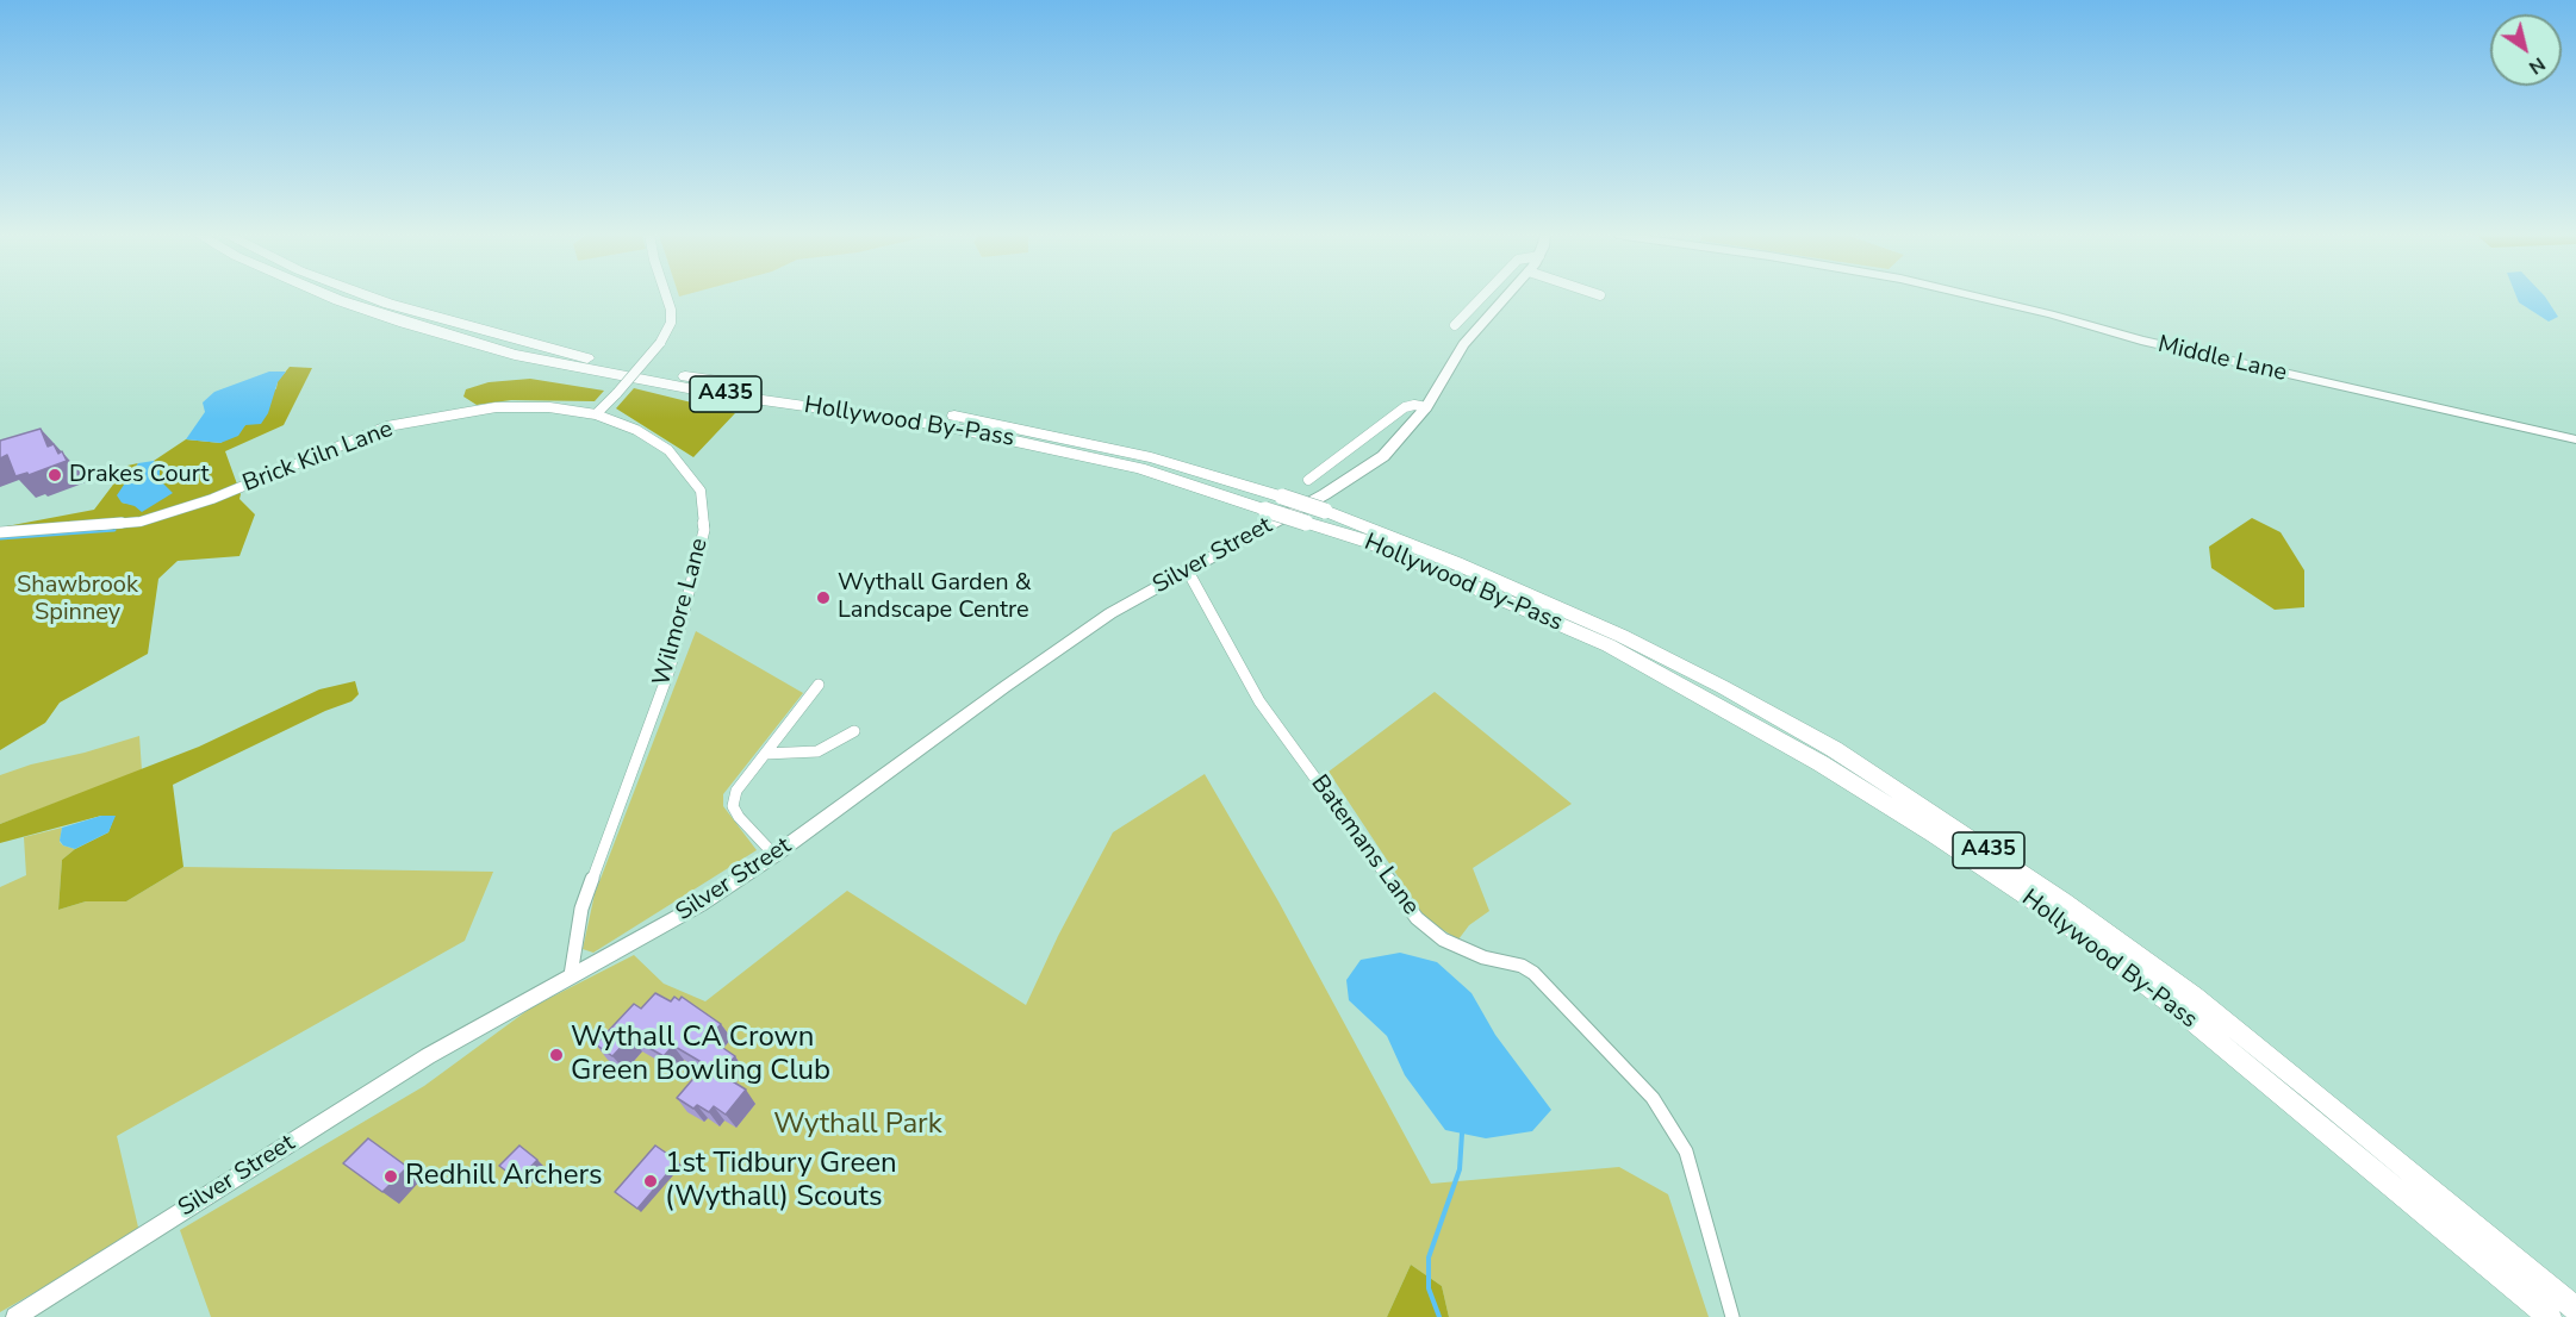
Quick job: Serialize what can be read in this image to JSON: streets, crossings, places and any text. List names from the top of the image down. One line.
{"streets":{"highway":["A435","Hollywood By-Pass"],"street":["Middle Lane","Brick Kiln Lane","Silver Street","Wilmore Lane","Batemans Lane"]},"crossings":[["Brick Kiln Lane","Wilmore Lane"],["Silver Street","Wilmore Lane"],["Silver Street","Batemans Lane"]],"parks":["Shawbrook Spinney","Wythall Park"],"places":["Drakes Court","Wythall Garden & Landscape Centre","Wythall CA Crown Green Bowling Club","Redhill Archers","1st Tidbury Green (Wythall) Scouts"],"north":"bottom right"}
